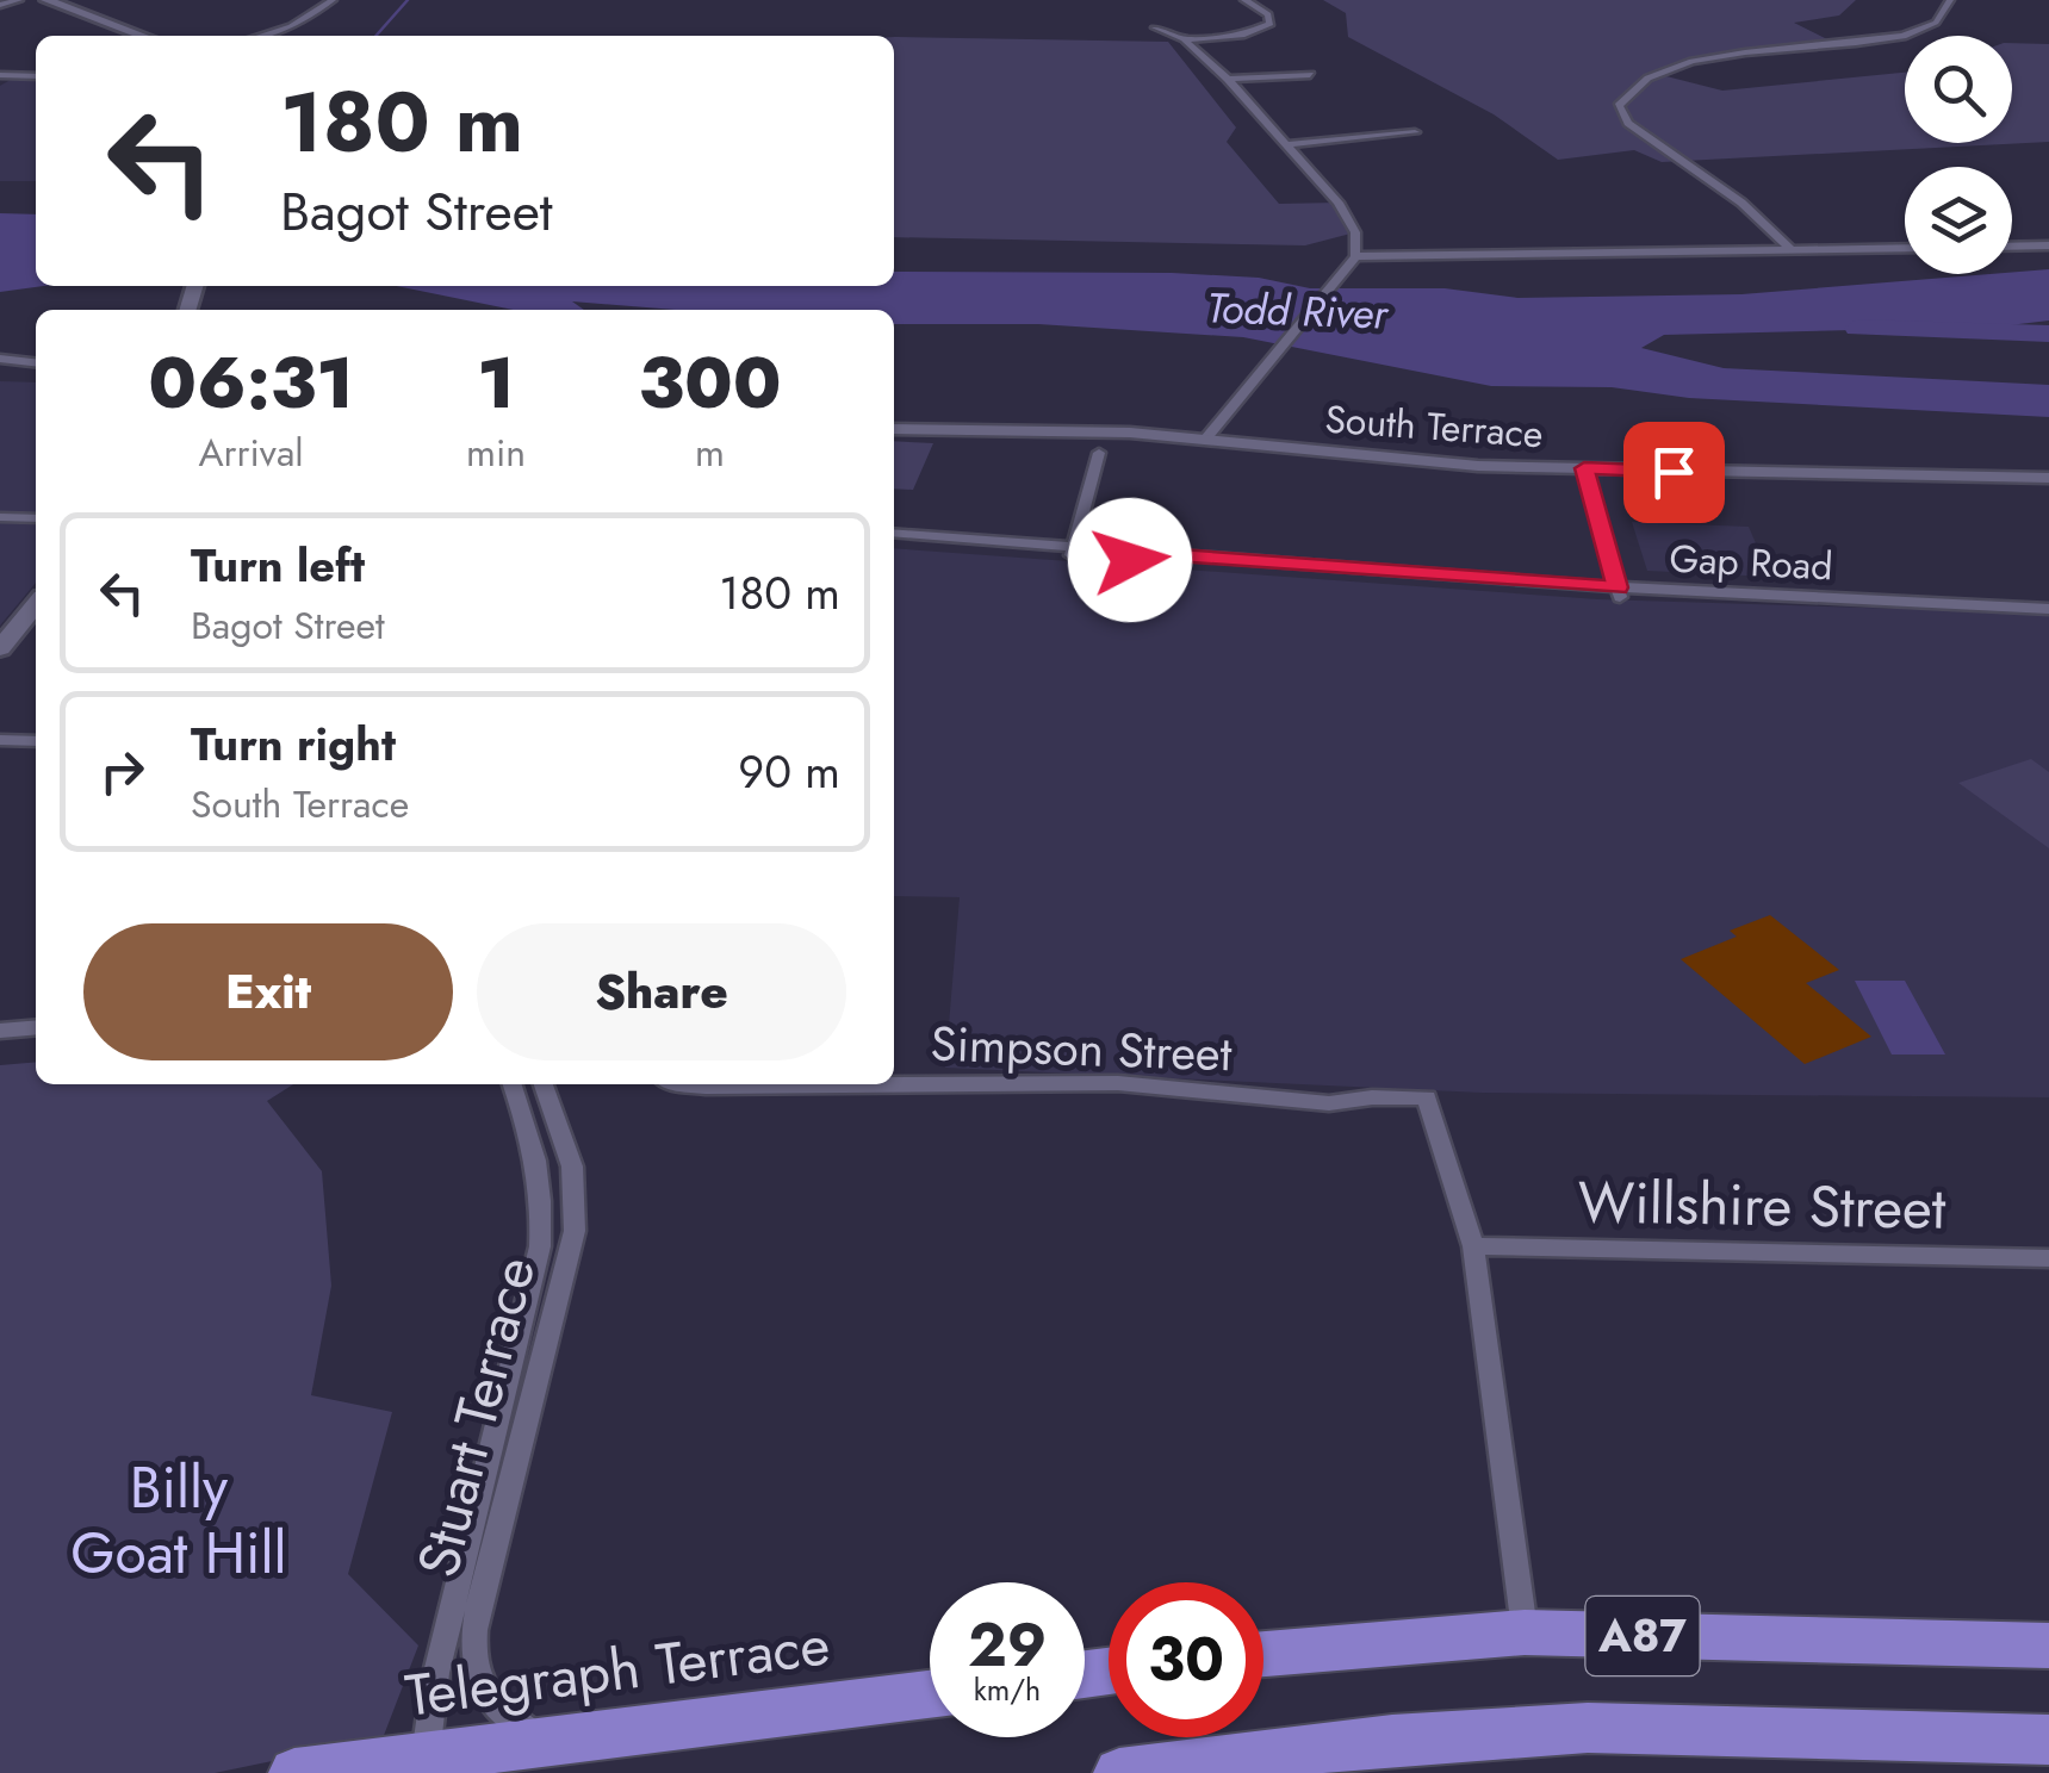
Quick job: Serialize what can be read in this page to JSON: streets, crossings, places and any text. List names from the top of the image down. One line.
{"streets":{"highway":["A87","Telegraph Terrace"],"street":["South Terrace","Gap Road","Simpson Street","Willshire Street","Stuart Terrace"]},"crossings":[["Simpson Street","Willshire Street"],["Stuart Terrace","Telegraph Terrace"]],"water":["Todd River"],"parks":["Billy Goat Hill"],"page":{"turn":["180 m","Bagot Street"],"eta":["06:31","Arrival","1","min","300","m"],"list":[{"name":"Turn left","note":"Bagot Street","value":"180 m"},{"name":"Turn right","note":"South Terrace","value":"90 m"}],"buttons":["Exit","Share"],"speed":"29 km/h","limit":"30"}}
